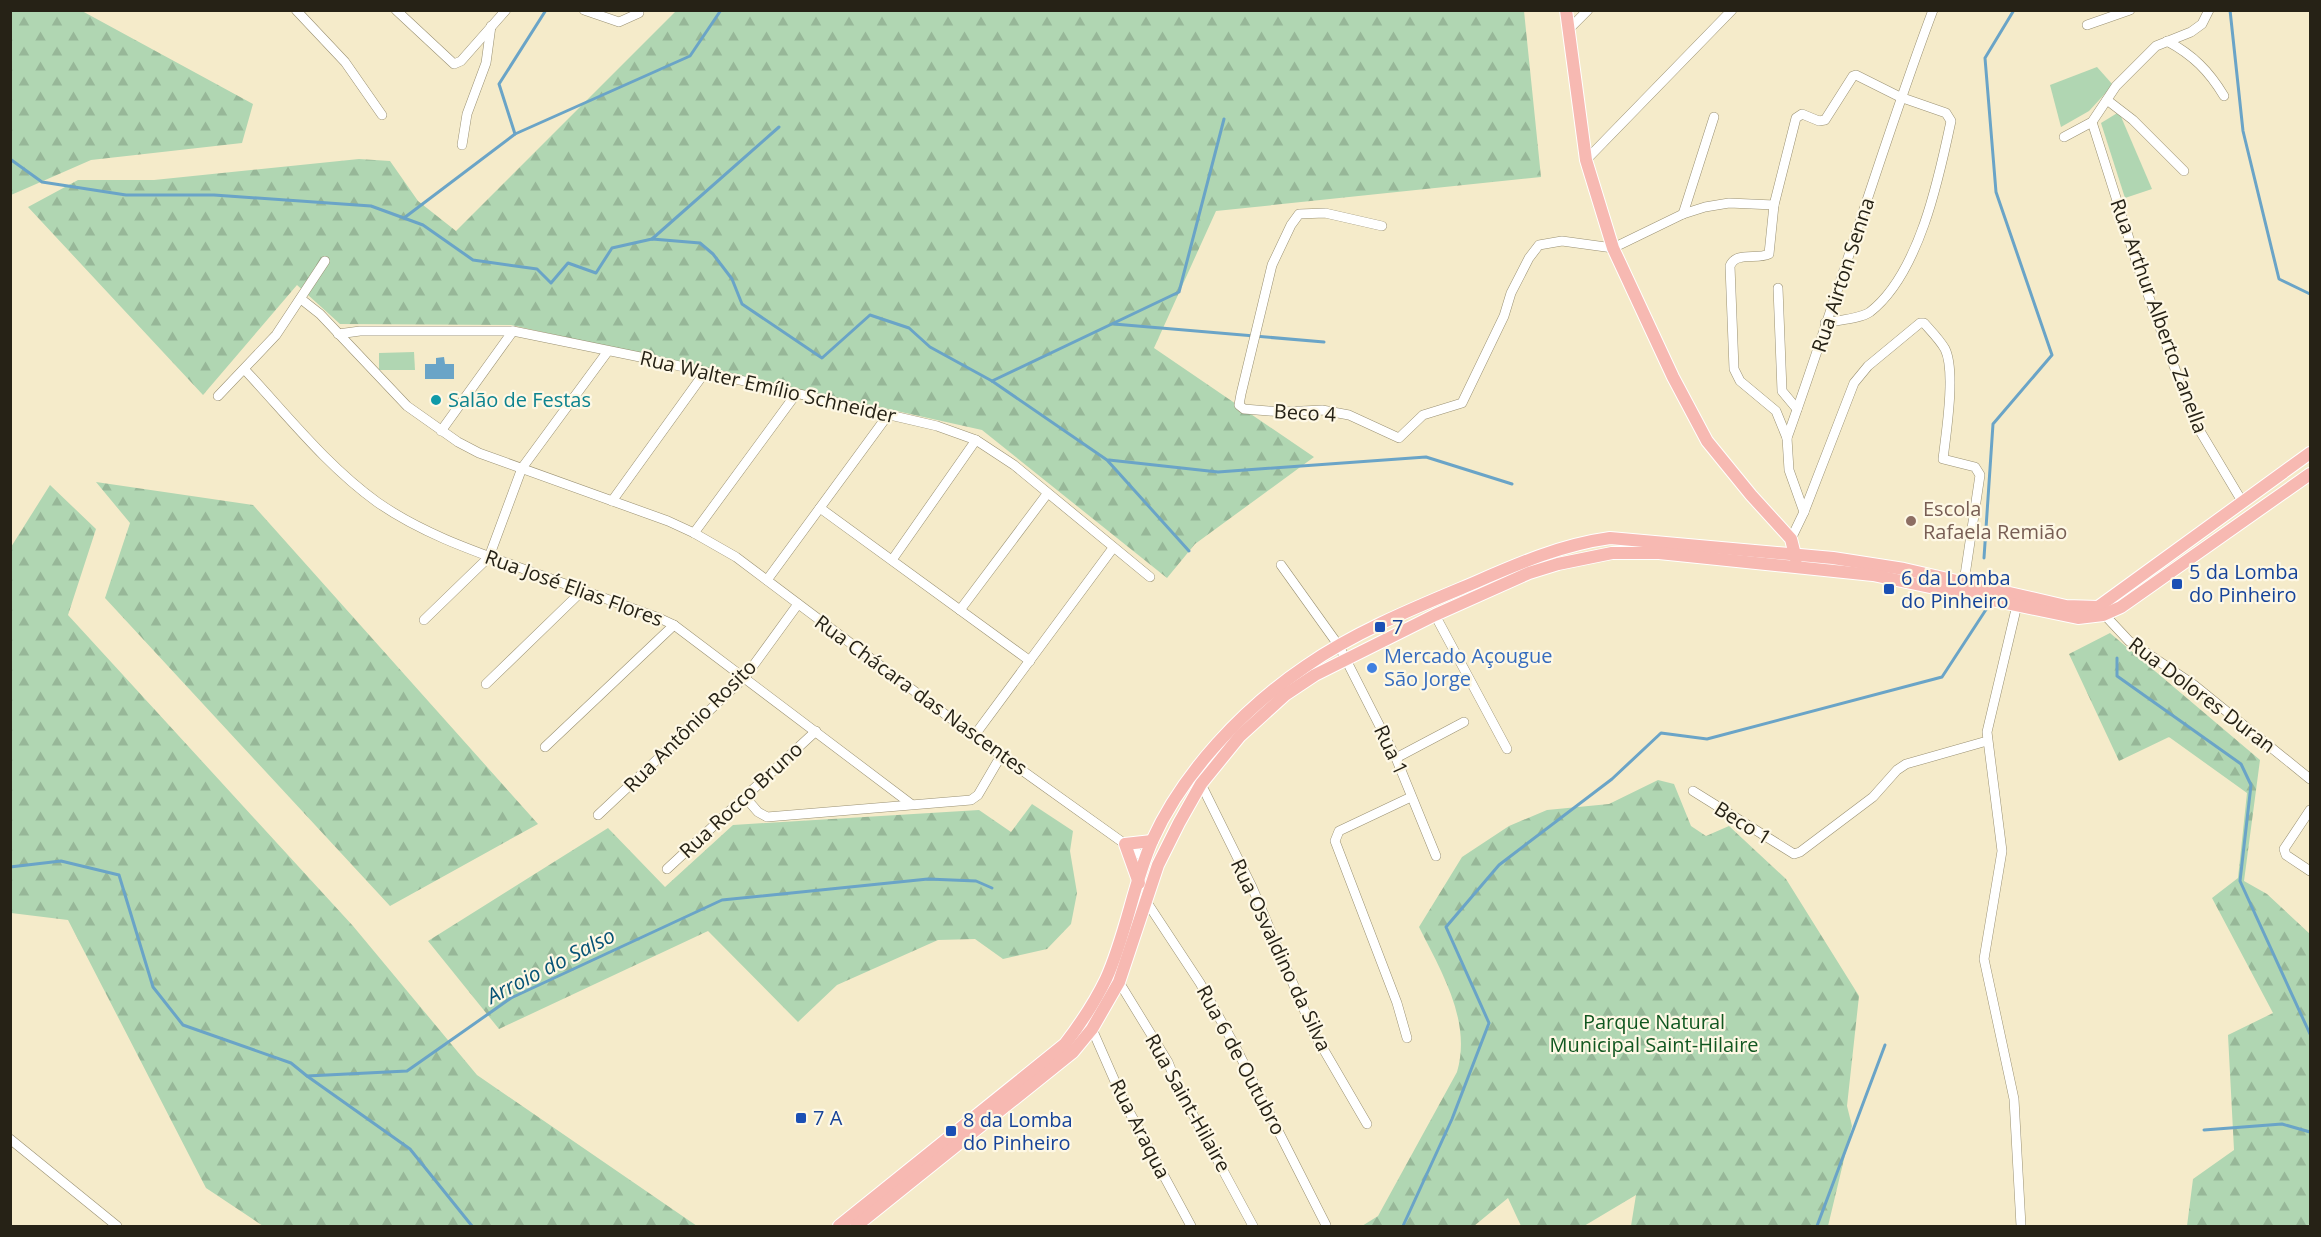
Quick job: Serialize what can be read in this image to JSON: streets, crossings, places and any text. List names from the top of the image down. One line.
{"streets":{"street":["Rua Airton Senna","Rua Arthur Alberto Zanella","Rua Walter Emílio Schneider","Beco 4","Rua José Elias Flores","Rua Chácara das Nascentes","Rua Dolores Duran","Rua Antônio Rosito","Rua 1","Rua Rocco Bruno","Beco 1","Rua Osvaldino da Silva","Rua 6 de Outubro","Rua Saint-Hilaire","Rua Araqua"]},"crossings":[["Rua Walter Emílio Schneider","Rua Chácara das Nascentes"],["Rua José Elias Flores","Rua Antônio Rosito"],["Rua José Elias Flores","Rua Rocco Bruno"],["Rua Chácara das Nascentes","Rua Antônio Rosito"]],"water":["Arroio do Salso"],"parks":["Parque Natural Municipal Saint-Hilaire"],"places":{"other":["Salão de Festas","Escola Rafaela Remião","Mercado Açougue São Jorge"],"transit":["5 da Lomba do Pinheiro","6 da Lomba do Pinheiro","7","7 A","8 da Lomba do Pinheiro"]}}
